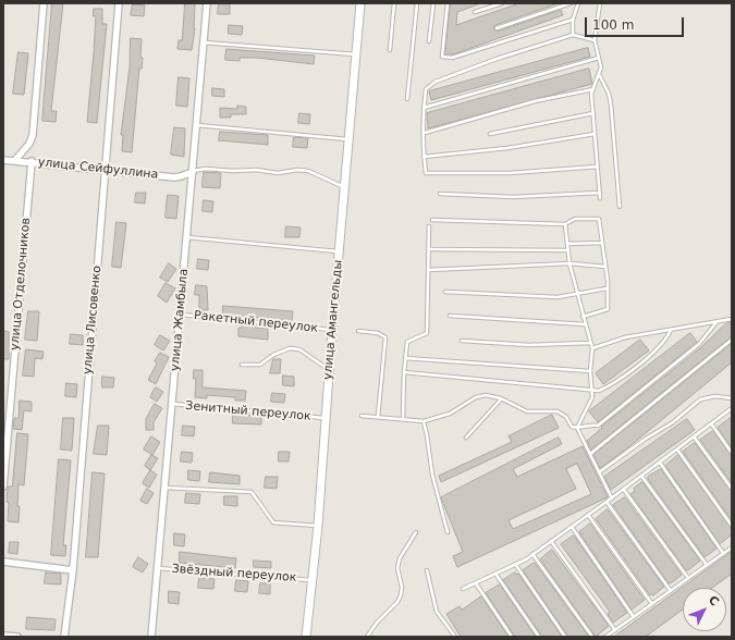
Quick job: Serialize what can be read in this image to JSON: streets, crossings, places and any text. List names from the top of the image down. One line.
{"streets":{"street":["улица Сейфуллина","улица Отделочников","улица Лисовенко","улица Жамбыла","улица Амангельды"],"lane":["Ракетный переулок","Зенитный переулок","Звёздный переулок"]},"crossings":[["улица Сейфуллина","улица Отделочников"],["улица Сейфуллина","улица Лисовенко"],["улица Сейфуллина","улица Жамбыла"],["улица Жамбыла","Ракетный переулок"],["улица Жамбыла","Зенитный переулок"],["улица Жамбыла","Звёздный переулок"],["улица Амангельды","Ракетный переулок"],["улица Амангельды","Зенитный переулок"],["улица Амангельды","Звёздный переулок"]],"scale_bar":"100 m","north":"top right"}
